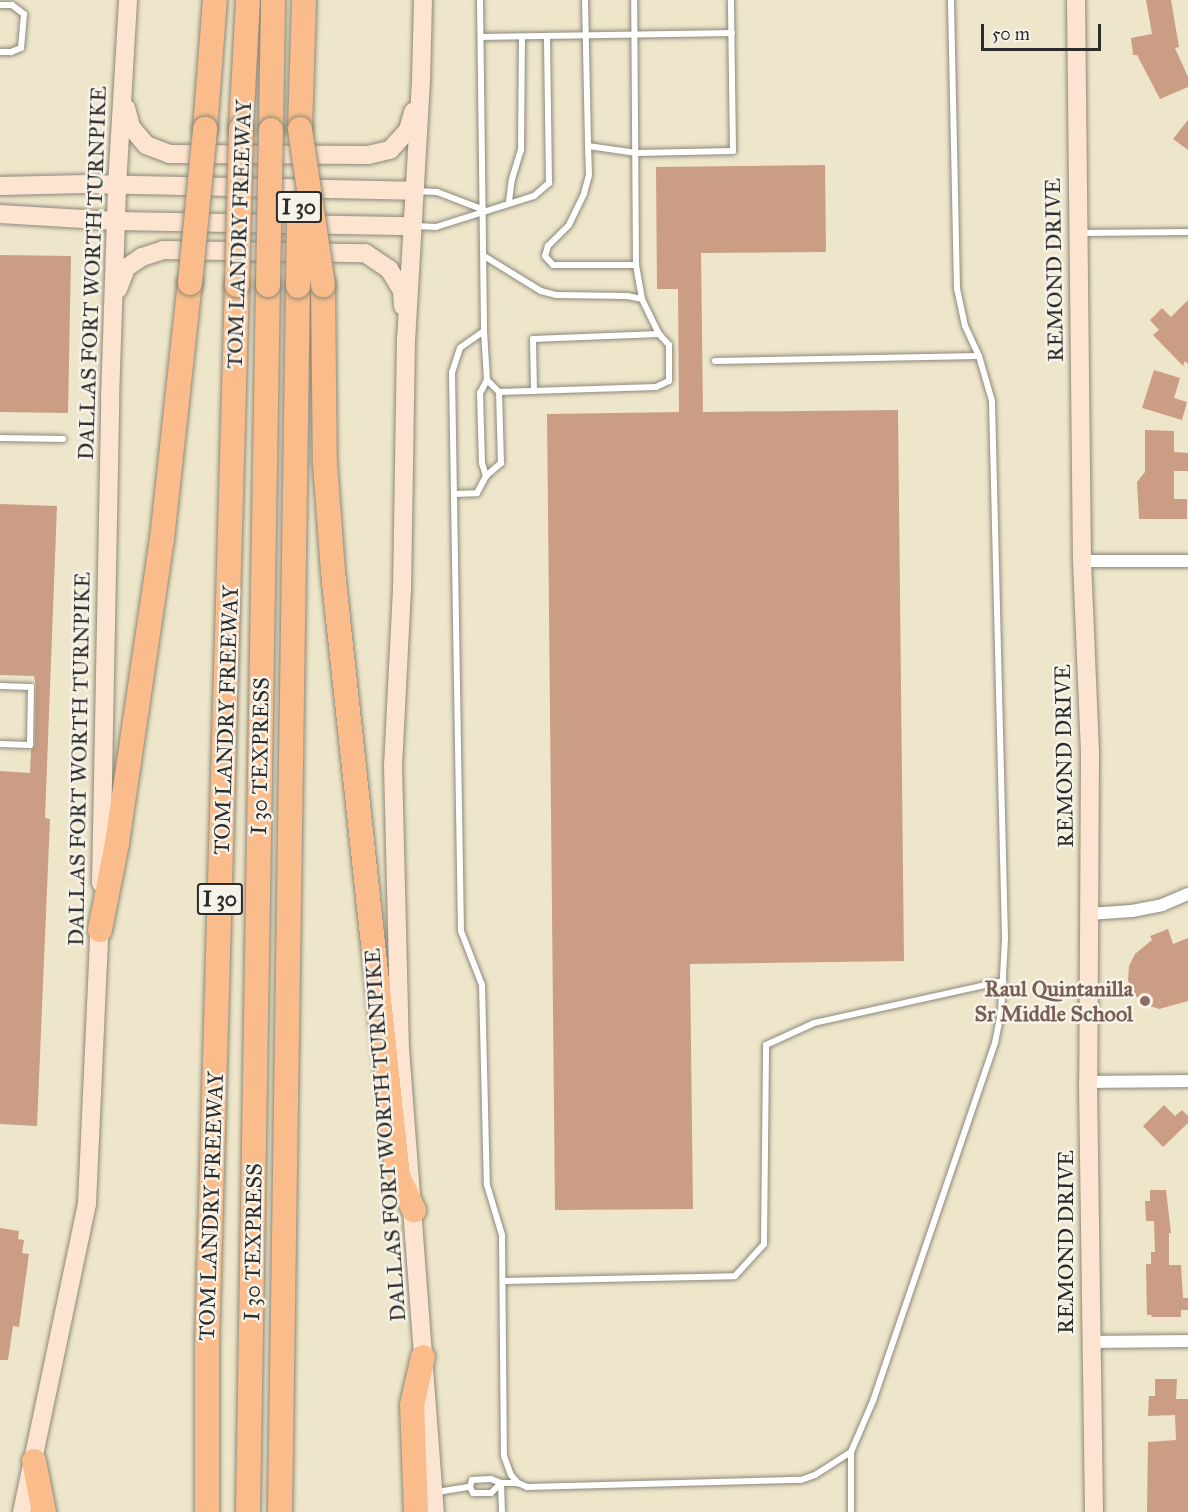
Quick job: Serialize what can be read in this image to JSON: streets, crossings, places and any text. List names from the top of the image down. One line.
{"streets":{"highway":["I 30","TOM LANDRY FREEWAY","I 30 TEXPRESS"],"main road":["REMOND DRIVE","DALLAS FORT WORTH TURNPIKE"]},"places":["Raul Quintanilla Sr Middle School"],"scale_bar":"50 m"}
